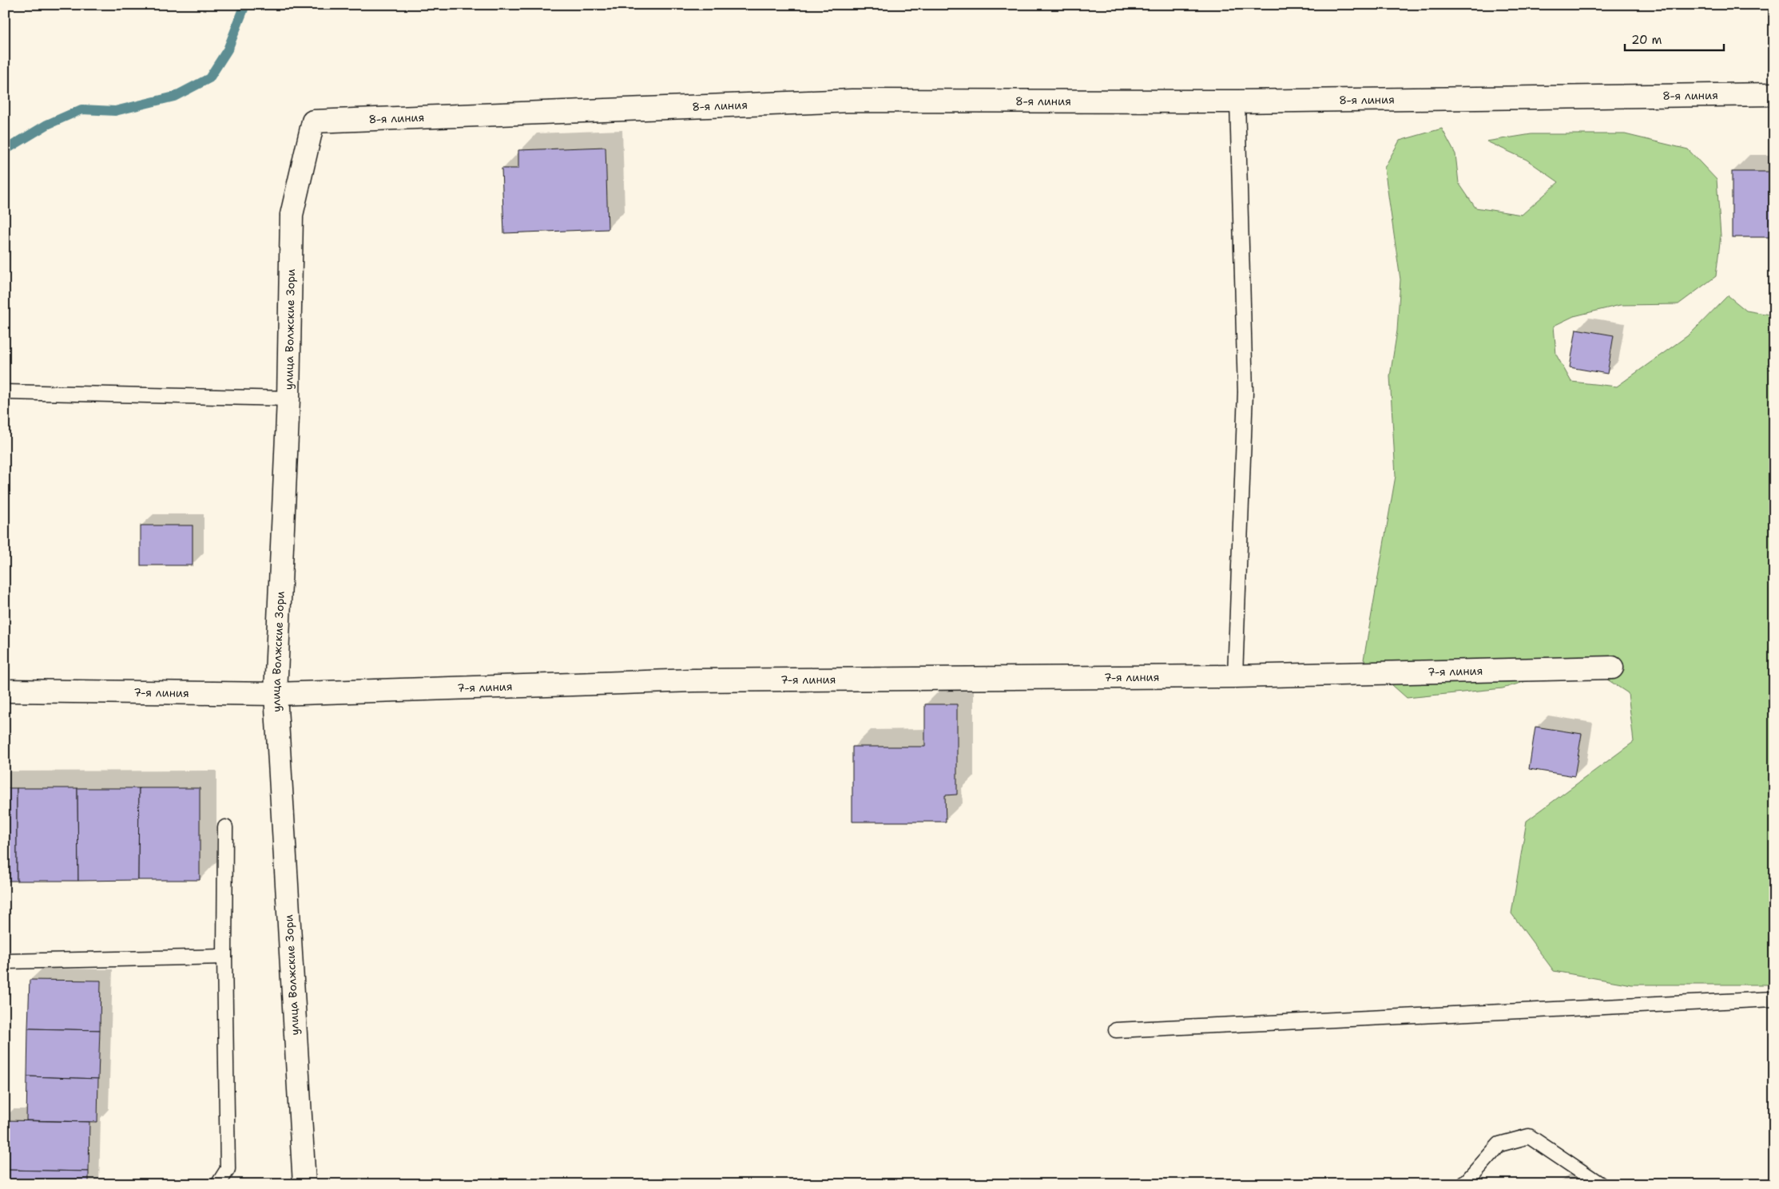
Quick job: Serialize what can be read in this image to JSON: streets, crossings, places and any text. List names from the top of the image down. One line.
{"streets":{"street":["8-я линия","улица Волжские Зори","7-я линия"]},"crossings":[["8-я линия","улица Волжские Зори"],["улица Волжские Зори","7-я линия"]],"scale_bar":"20 m"}
